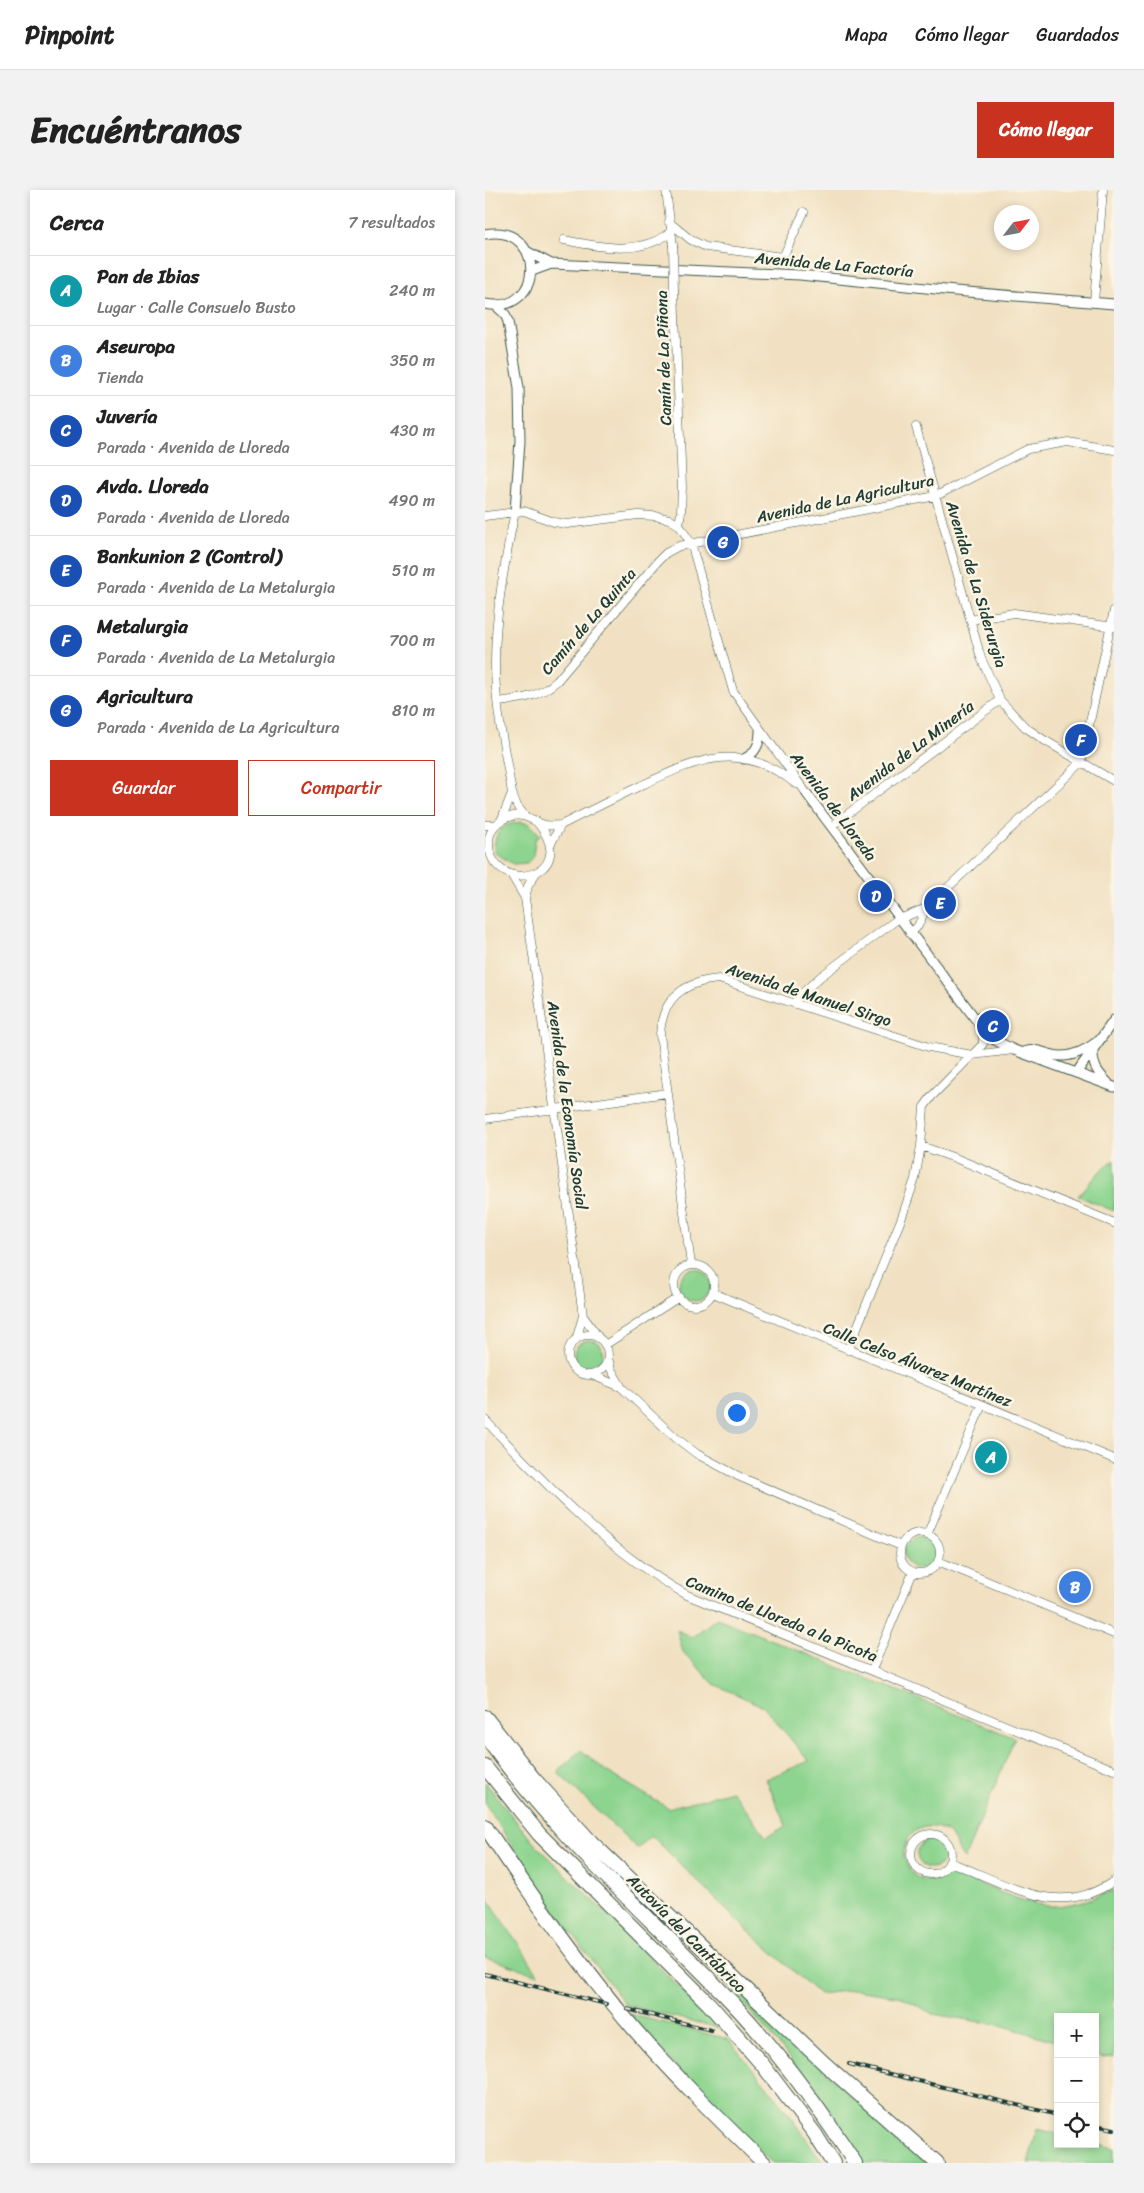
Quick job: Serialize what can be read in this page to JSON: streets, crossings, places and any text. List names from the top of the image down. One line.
{"streets":{"highway":["Autovía del Cantábrico"],"street":["Avenida de La Factoría","Camín de La Piñona","Avenida de La Agricultura","Avenida de La Siderurgia","Camín de La Quinta","Avenida de La Minería","Avenida de Lloreda","Avenida de Manuel Sirgo","Avenida de la Economía Social","Calle Celso Álvarez Martínez","Camino de Lloreda a la Picota"]},"crossings":[["Camín de La Piñona","Avenida de Lloreda"],["Avenida de La Agricultura","Avenida de La Siderurgia"],["Avenida de La Agricultura","Camín de La Quinta"],["Avenida de La Agricultura","Avenida de Lloreda"],["Avenida de La Siderurgia","Avenida de La Minería"],["Camín de La Quinta","Avenida de Lloreda"],["Avenida de Lloreda","Avenida de Manuel Sirgo"],["Avenida de Manuel Sirgo","Calle Celso Álvarez Martínez"]],"north":"top right","page":{"header":"Pinpoint","nav":["Mapa","Cómo llegar","Guardados"],"title":"Encuéntranos","buttons":["Cómo llegar",["Guardar","Compartir"]],"heading":["Cerca","7 resultados"],"list":[{"mark":"A","name":"Pan de Ibias","note":"Lugar · Calle Consuelo Busto","value":"240 m"},{"mark":"B","name":"Aseuropa","note":"Tienda","value":"350 m"},{"mark":"C","name":"Juvería","note":"Parada · Avenida de Lloreda","value":"430 m"},{"mark":"D","name":"Avda. Lloreda","note":"Parada · Avenida de Lloreda","value":"490 m"},{"mark":"E","name":"Bankunion 2 (Control)","note":"Parada · Avenida de La Metalurgia","value":"510 m"},{"mark":"F","name":"Metalurgia","note":"Parada · Avenida de La Metalurgia","value":"700 m"},{"mark":"G","name":"Agricultura","note":"Parada · Avenida de La Agricultura","value":"810 m"}],"pins":["G","F","D","E","C","A","B"],"map_buttons":["+","−"]}}
